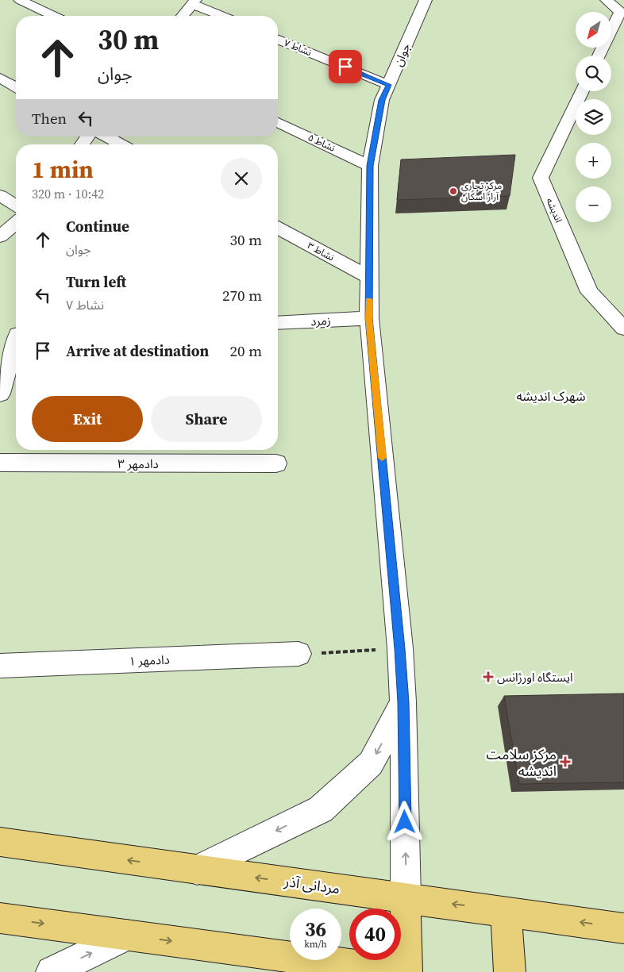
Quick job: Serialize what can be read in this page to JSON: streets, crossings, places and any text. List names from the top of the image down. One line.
{"streets":{"main road":["مردانی آذر"],"street":["نشاط ۷","جوان","نشاط ۵","اندیشه","نشاط ۳","زمرد","دادمهر ۳","دادمهر ۱"]},"crossings":[["نشاط ۷","جوان"],["جوان","نشاط ۵"],["جوان","نشاط ۳"],["جوان","زمرد"],["جوان","مردانی آذر"]],"districts":["شهرک اندیشه"],"places":{"other":["مرکز تجاری آراز اسکان"],"health":["ایستگاه اورژانس","مرکز سلامت اندیشه"]},"north":"bottom left","page":{"map_buttons":["+","−"],"turn":["30 m","جوان"],"then":"Then","heading":["1 min","320 m · 10:42"],"list":[{"name":"Continue","note":"جوان","value":"30 m"},{"name":"Turn left","note":"نشاط ۷","value":"270 m"},{"name":"Arrive at destination","value":"20 m"}],"buttons":["Exit","Share"],"speed":"36 km/h","limit":"40"}}
